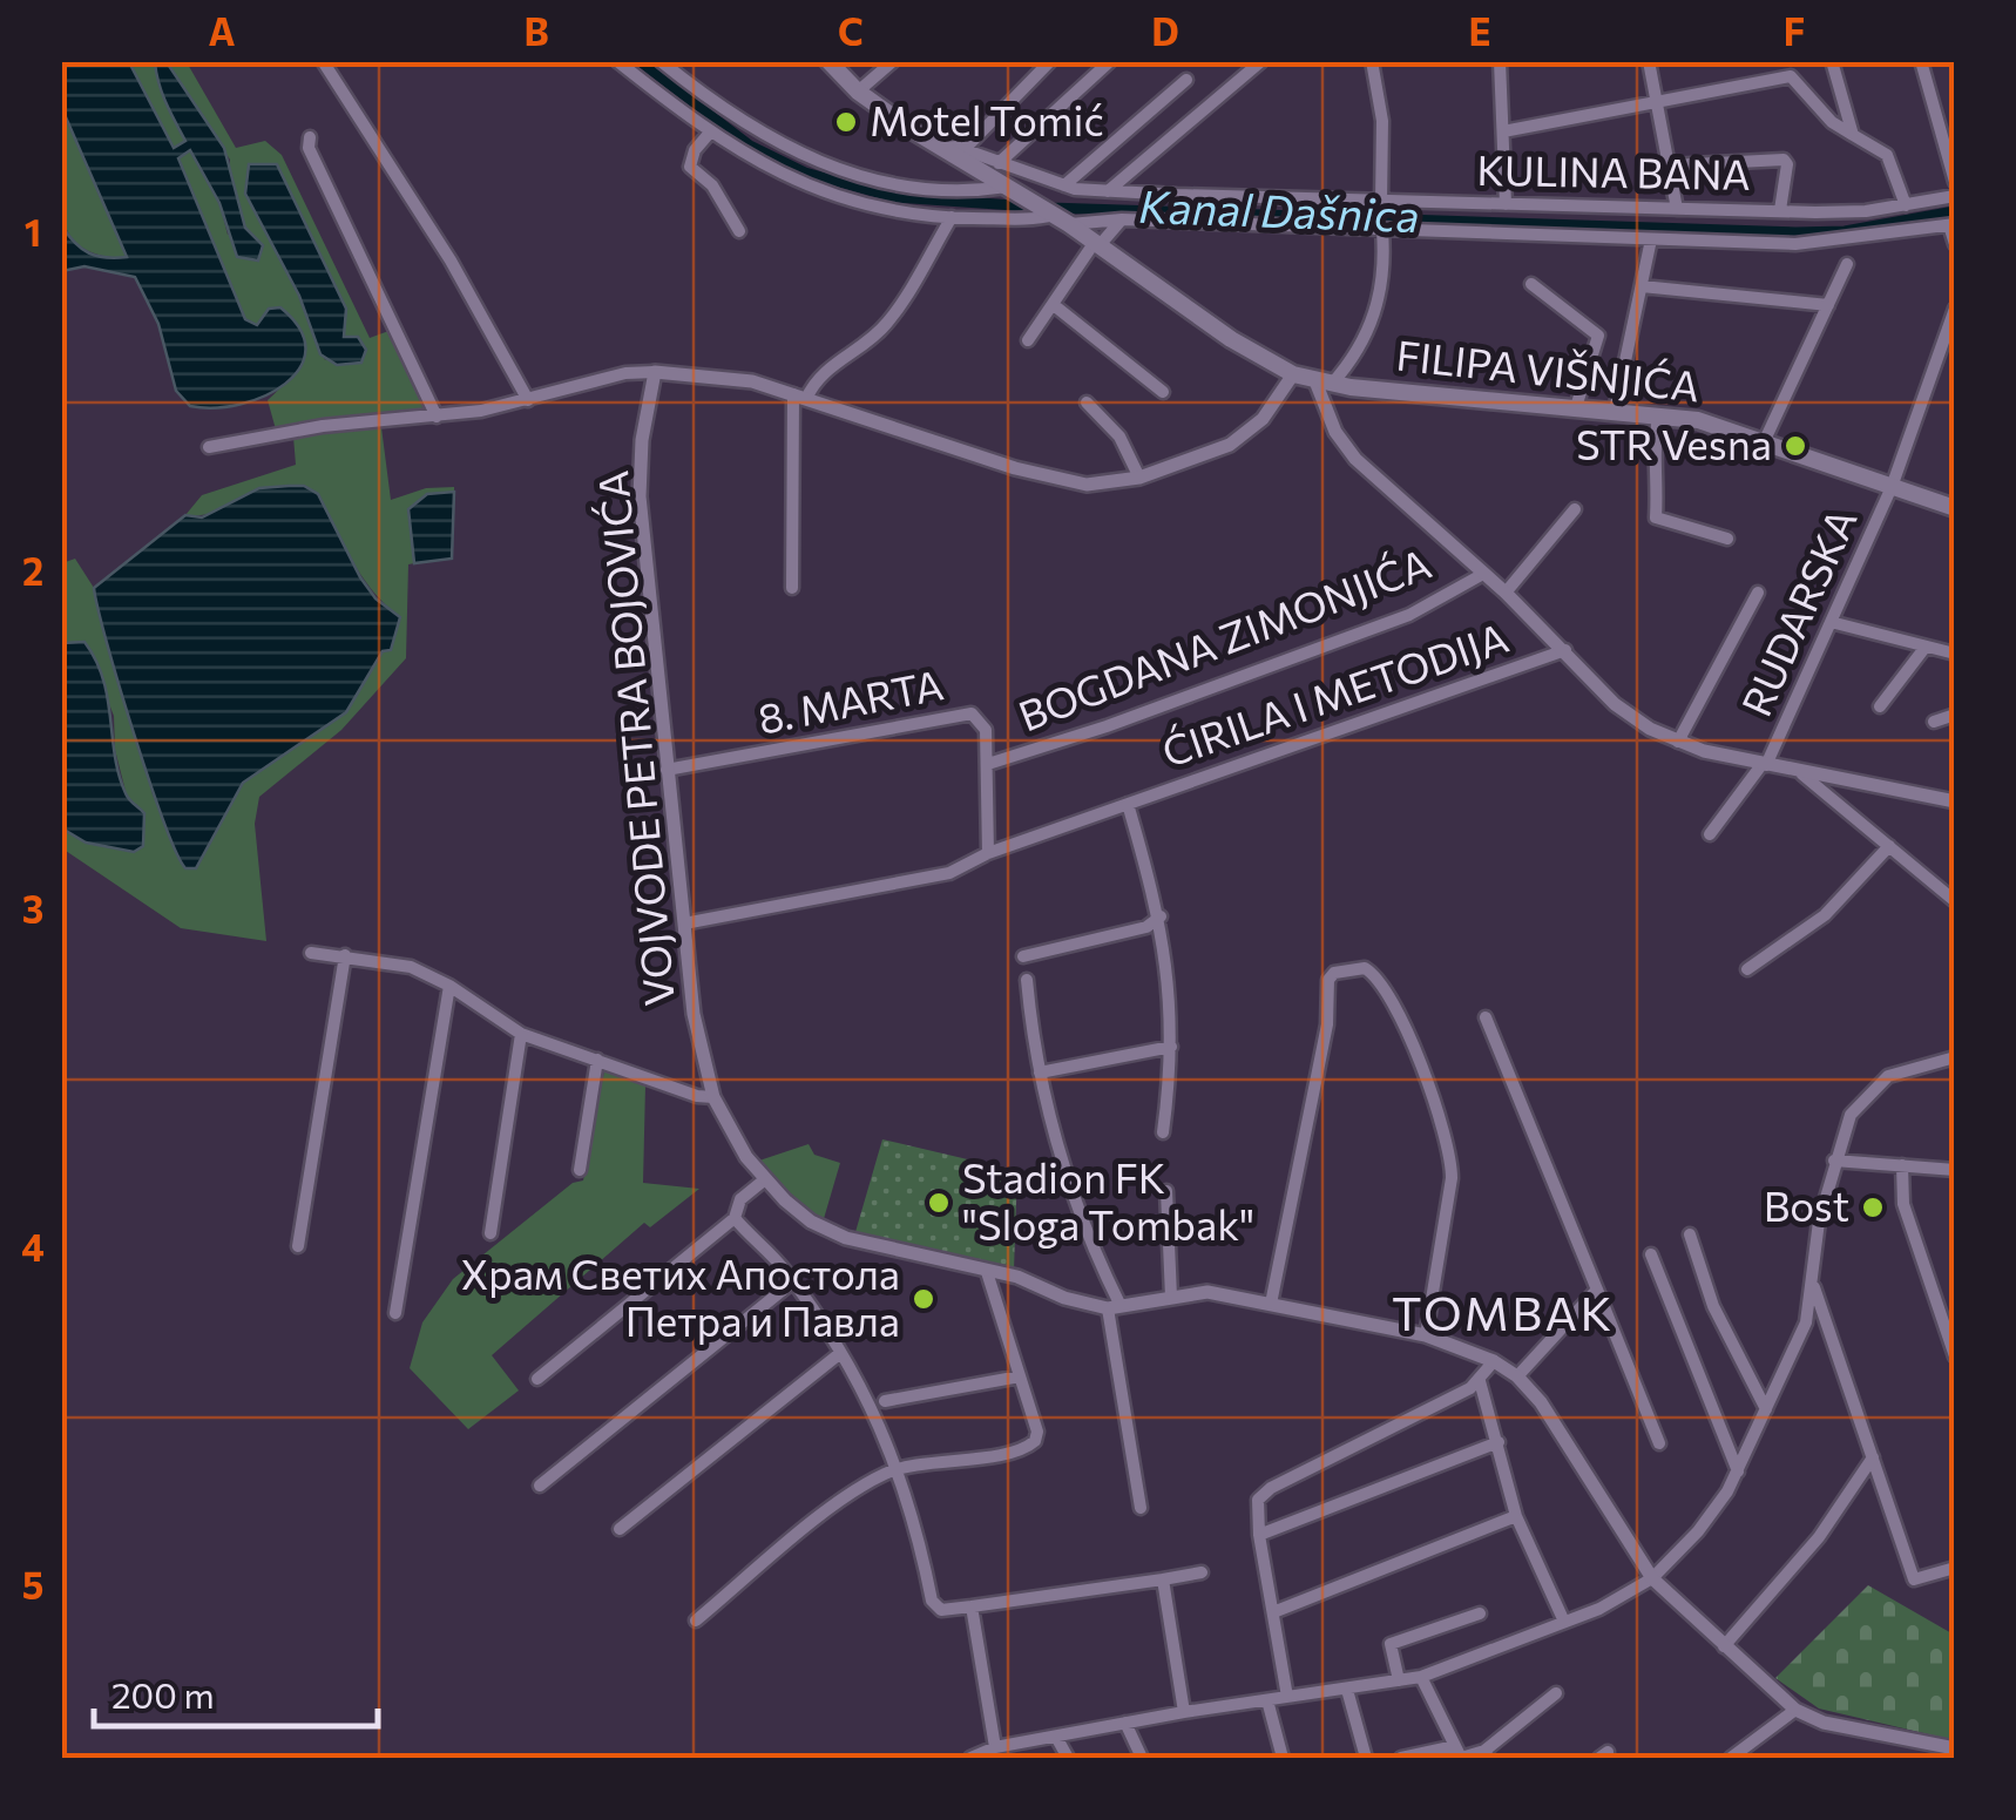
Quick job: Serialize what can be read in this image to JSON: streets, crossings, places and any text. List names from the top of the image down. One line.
{"streets":{"main road":["FILIPA VIŠNJIĆA"],"street":["KULINA BANA","RUDARSKA","BOGDANA ZIMONJIĆA","ĆIRILA I METODIJA","8. MARTA","VOJVODE PETRA BOJOVIĆA"]},"crossings":[["KULINA BANA","FILIPA VIŠNJIĆA"],["FILIPA VIŠNJIĆA","RUDARSKA"],["BOGDANA ZIMONJIĆA","8. MARTA"],["ĆIRILA I METODIJA","8. MARTA"],["ĆIRILA I METODIJA","VOJVODE PETRA BOJOVIĆA"],["8. MARTA","VOJVODE PETRA BOJOVIĆA"]],"districts":["TOMBAK"],"water":["Kanal Dašnica"],"places":["Motel Tomić","STR Vesna","Stadion FK \"Sloga Tombak\"","Bost","Храм Светих Апостола Петра и Павла"],"scale_bar":"200 m","grid":{"columns":["A","B","C","D","E","F"],"rows":["1","2","3","4","5"]}}
